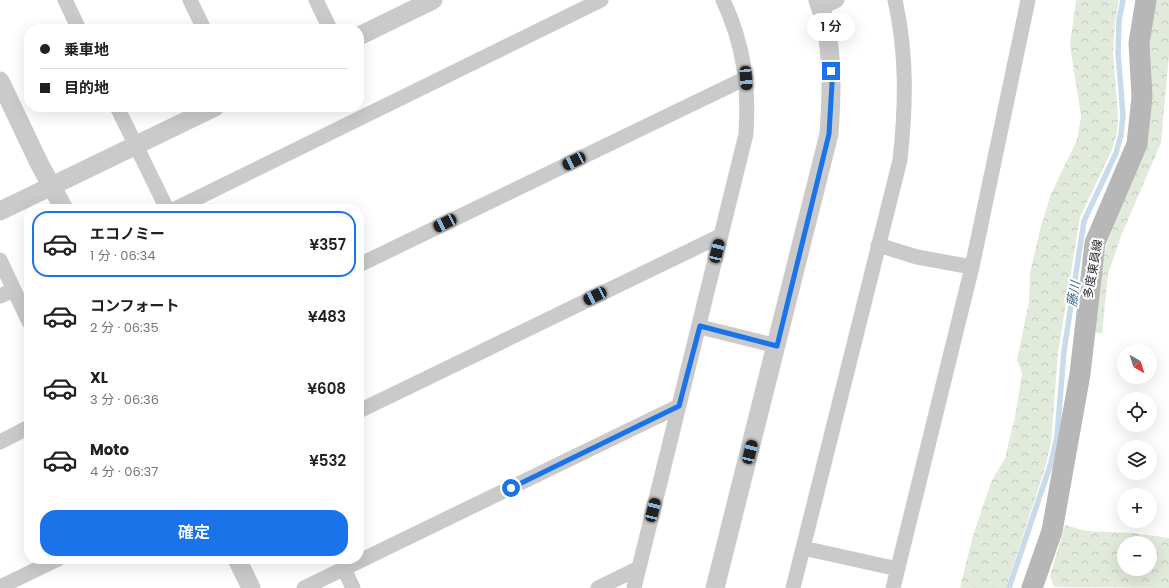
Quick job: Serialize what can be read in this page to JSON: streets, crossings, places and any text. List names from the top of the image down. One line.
{"streets":{"main road":["多度東員線"]},"water":["藤川"],"north":"bottom right","page":{"bubble":"1 分","banner":["乗車地","目的地"],"list":[{"name":"エコノミー","note":"1 分 · 06:34","value":"¥357"},{"name":"コンフォート","note":"2 分 · 06:35","value":"¥483"},{"name":"XL","note":"3 分 · 06:36","value":"¥608"},{"name":"Moto","note":"4 分 · 06:37","value":"¥532"}],"map_buttons":["+","−"],"buttons":"確定"}}
